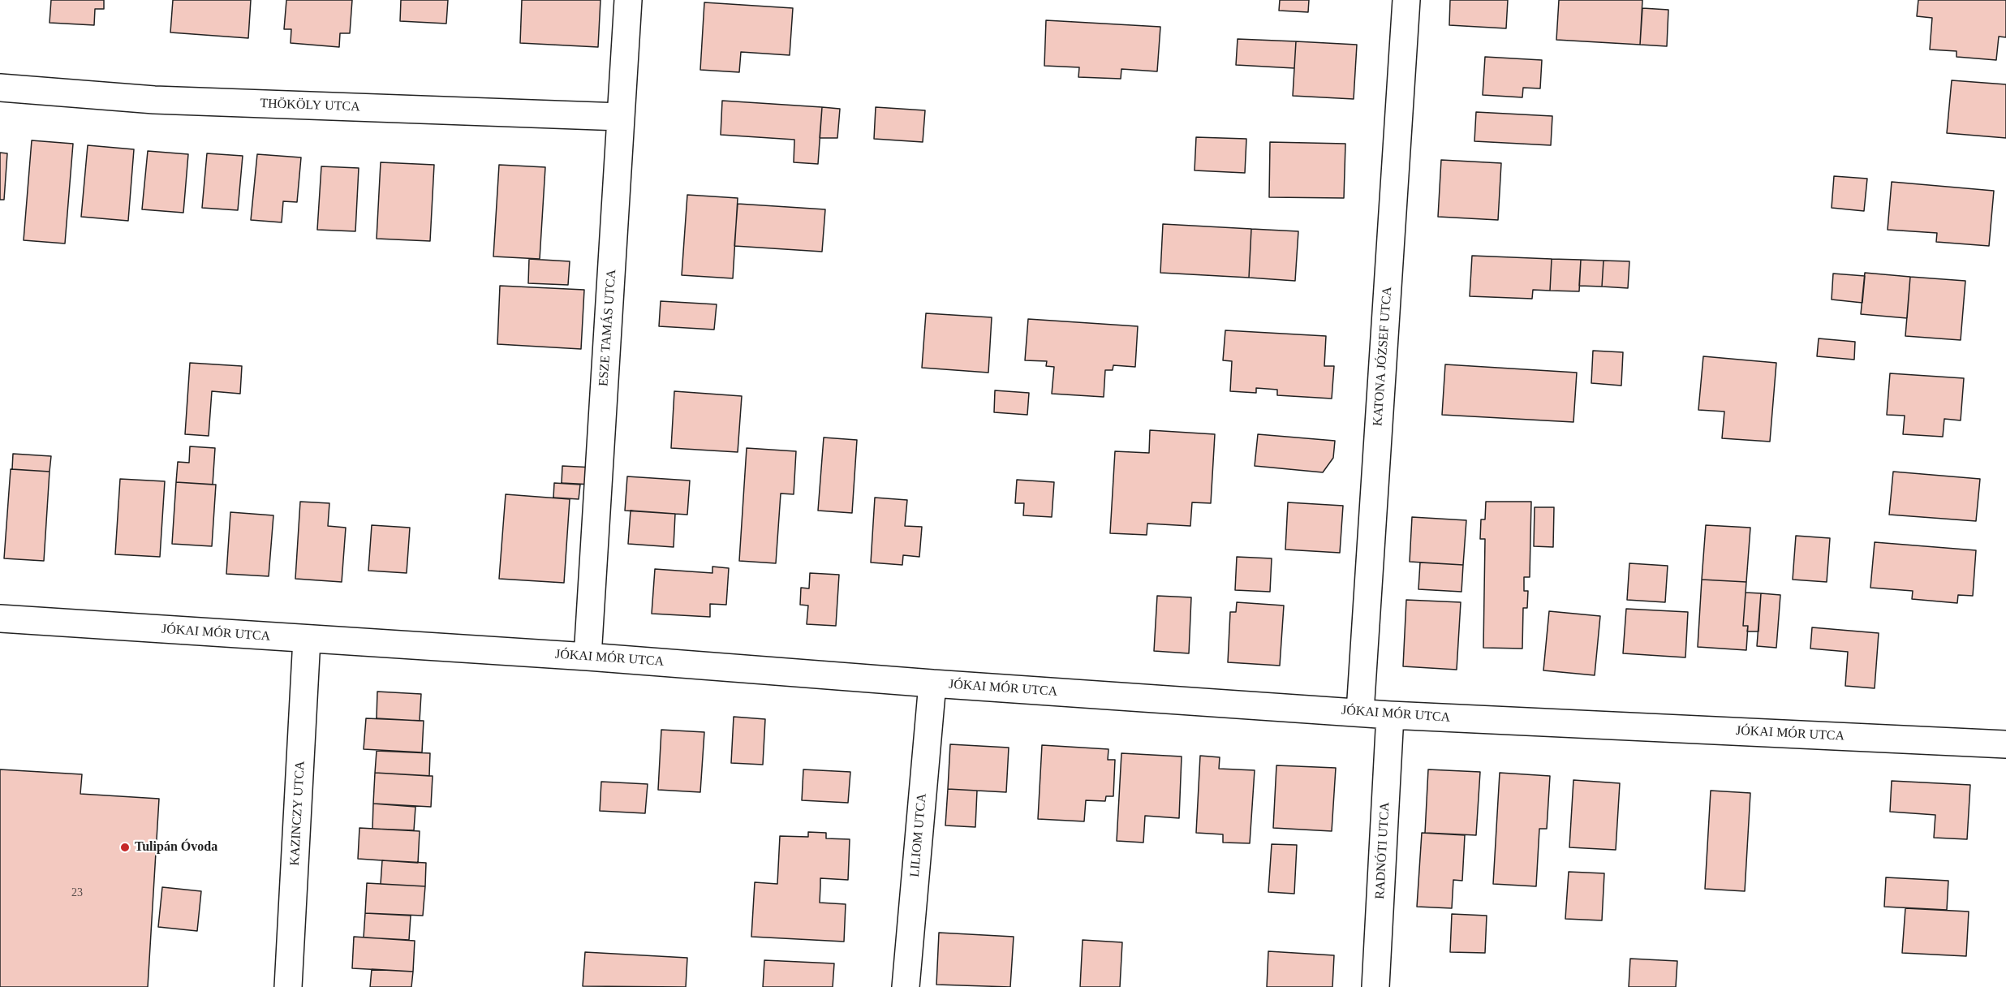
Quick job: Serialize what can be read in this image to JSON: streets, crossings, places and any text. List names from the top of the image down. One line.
{"streets":{"street":["THÖKÖLY UTCA","ESZE TAMÁS UTCA","KATONA JÓZSEF UTCA","JÓKAI MÓR UTCA","KAZINCZY UTCA","LILIOM UTCA","RADNÓTI UTCA"]},"crossings":[["THÖKÖLY UTCA","ESZE TAMÁS UTCA"],["ESZE TAMÁS UTCA","JÓKAI MÓR UTCA"],["KATONA JÓZSEF UTCA","JÓKAI MÓR UTCA"],["JÓKAI MÓR UTCA","KAZINCZY UTCA"],["JÓKAI MÓR UTCA","LILIOM UTCA"],["JÓKAI MÓR UTCA","RADNÓTI UTCA"]],"places":["Tulipán Óvoda"],"house_numbers":["23"]}
